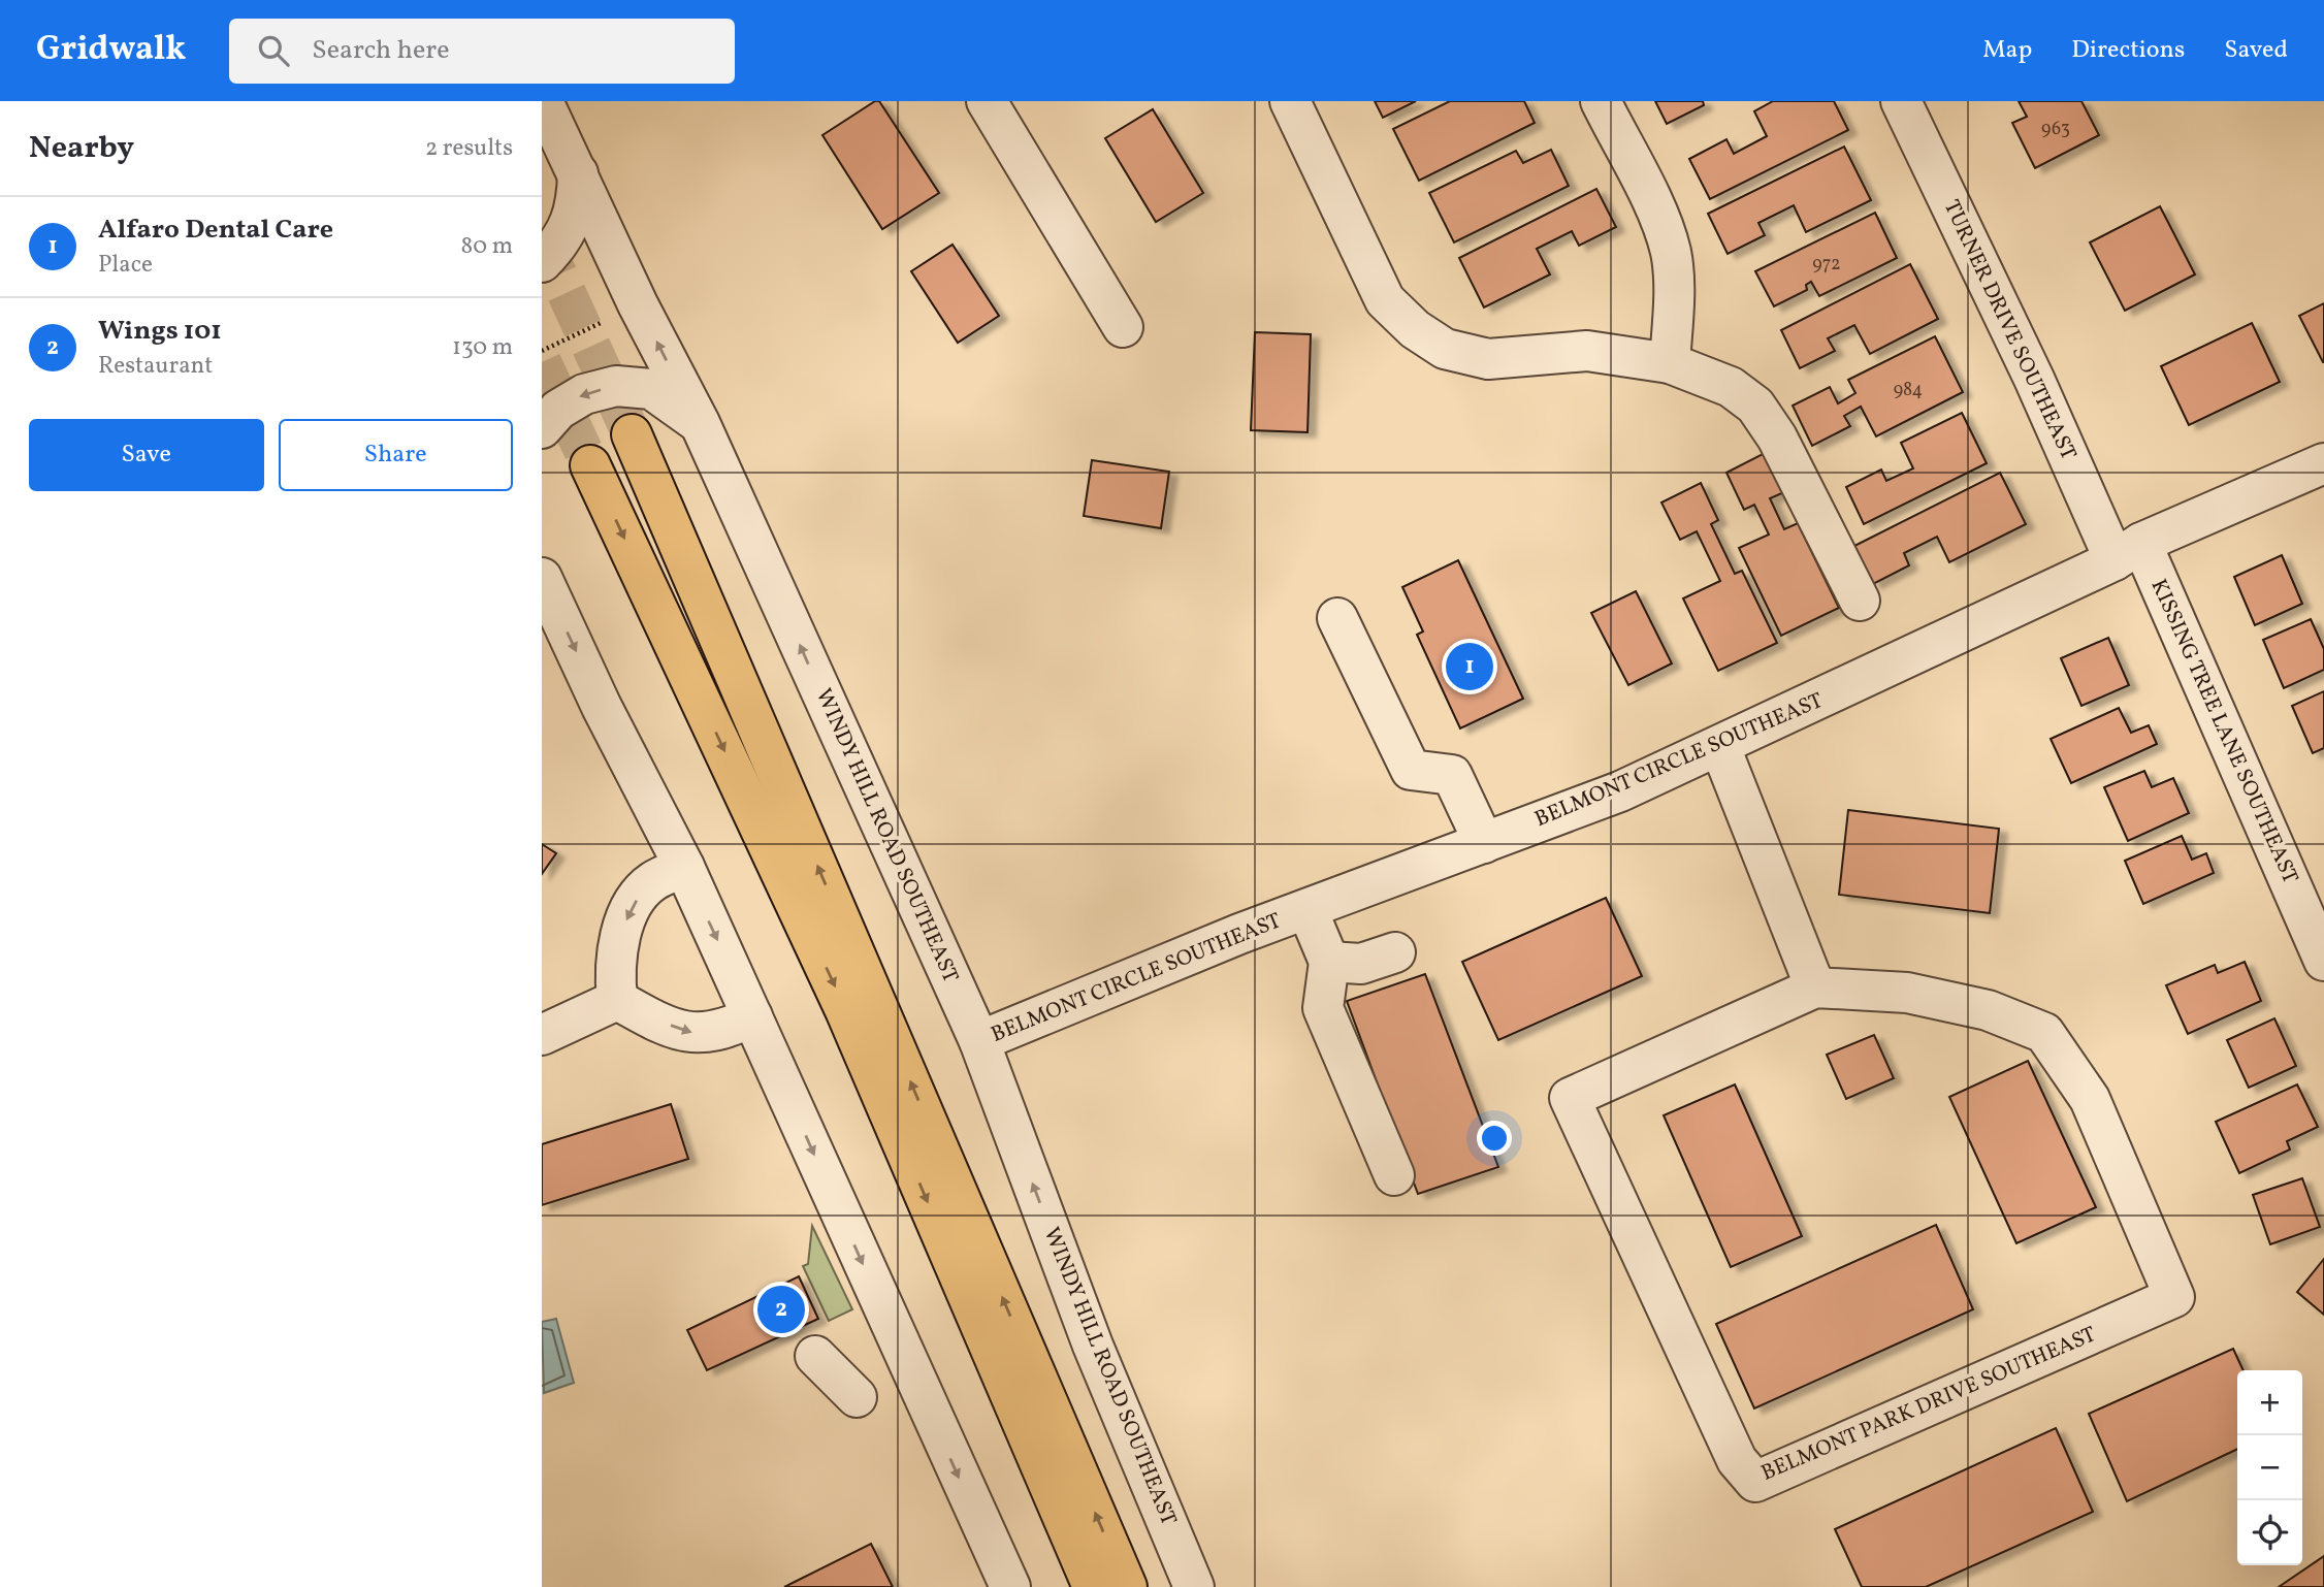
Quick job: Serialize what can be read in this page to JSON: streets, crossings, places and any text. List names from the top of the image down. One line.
{"streets":{"street":["TURNER DRIVE SOUTHEAST","KISSING TREE LANE SOUTHEAST","BELMONT CIRCLE SOUTHEAST","WINDY HILL ROAD SOUTHEAST","BELMONT PARK DRIVE SOUTHEAST"]},"crossings":[["TURNER DRIVE SOUTHEAST","KISSING TREE LANE SOUTHEAST"],["TURNER DRIVE SOUTHEAST","BELMONT CIRCLE SOUTHEAST"],["KISSING TREE LANE SOUTHEAST","BELMONT CIRCLE SOUTHEAST"],["BELMONT CIRCLE SOUTHEAST","WINDY HILL ROAD SOUTHEAST"]],"house_numbers":["963","972","984"],"page":{"header":"Gridwalk","search":"Search here","nav":["Map","Directions","Saved"],"heading":["Nearby","2 results"],"list":[{"mark":"1","name":"Alfaro Dental Care","note":"Place","value":"80 m"},{"mark":"2","name":"Wings 101","note":"Restaurant","value":"130 m"}],"buttons":["Save","Share"],"pins":["1","2"],"map_buttons":["+","−"]}}
